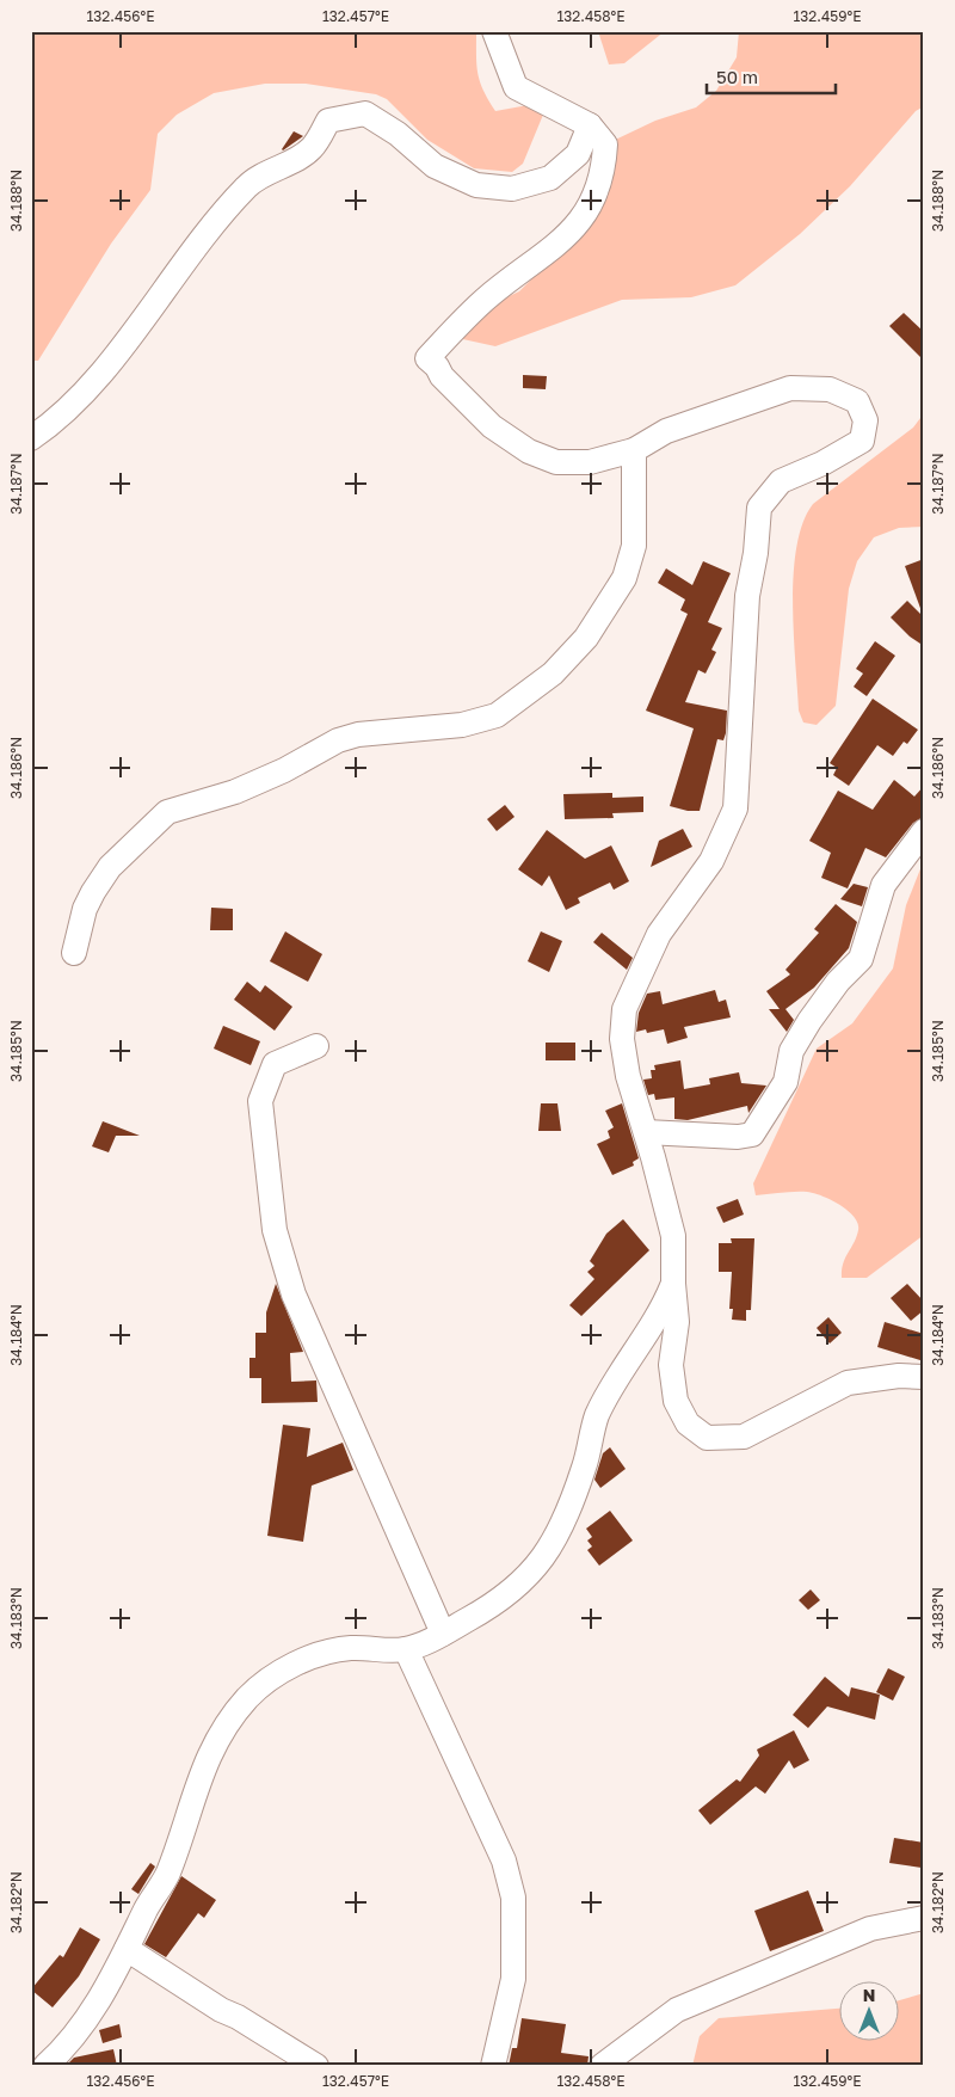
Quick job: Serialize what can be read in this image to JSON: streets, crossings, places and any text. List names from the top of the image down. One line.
{"scale_bar":"50 m","north":"top","coordinates":["132.456°E","132.457°E","132.458°E","132.459°E","34.188°N","34.187°N","34.186°N","34.185°N","34.184°N","34.183°N","34.182°N"]}
